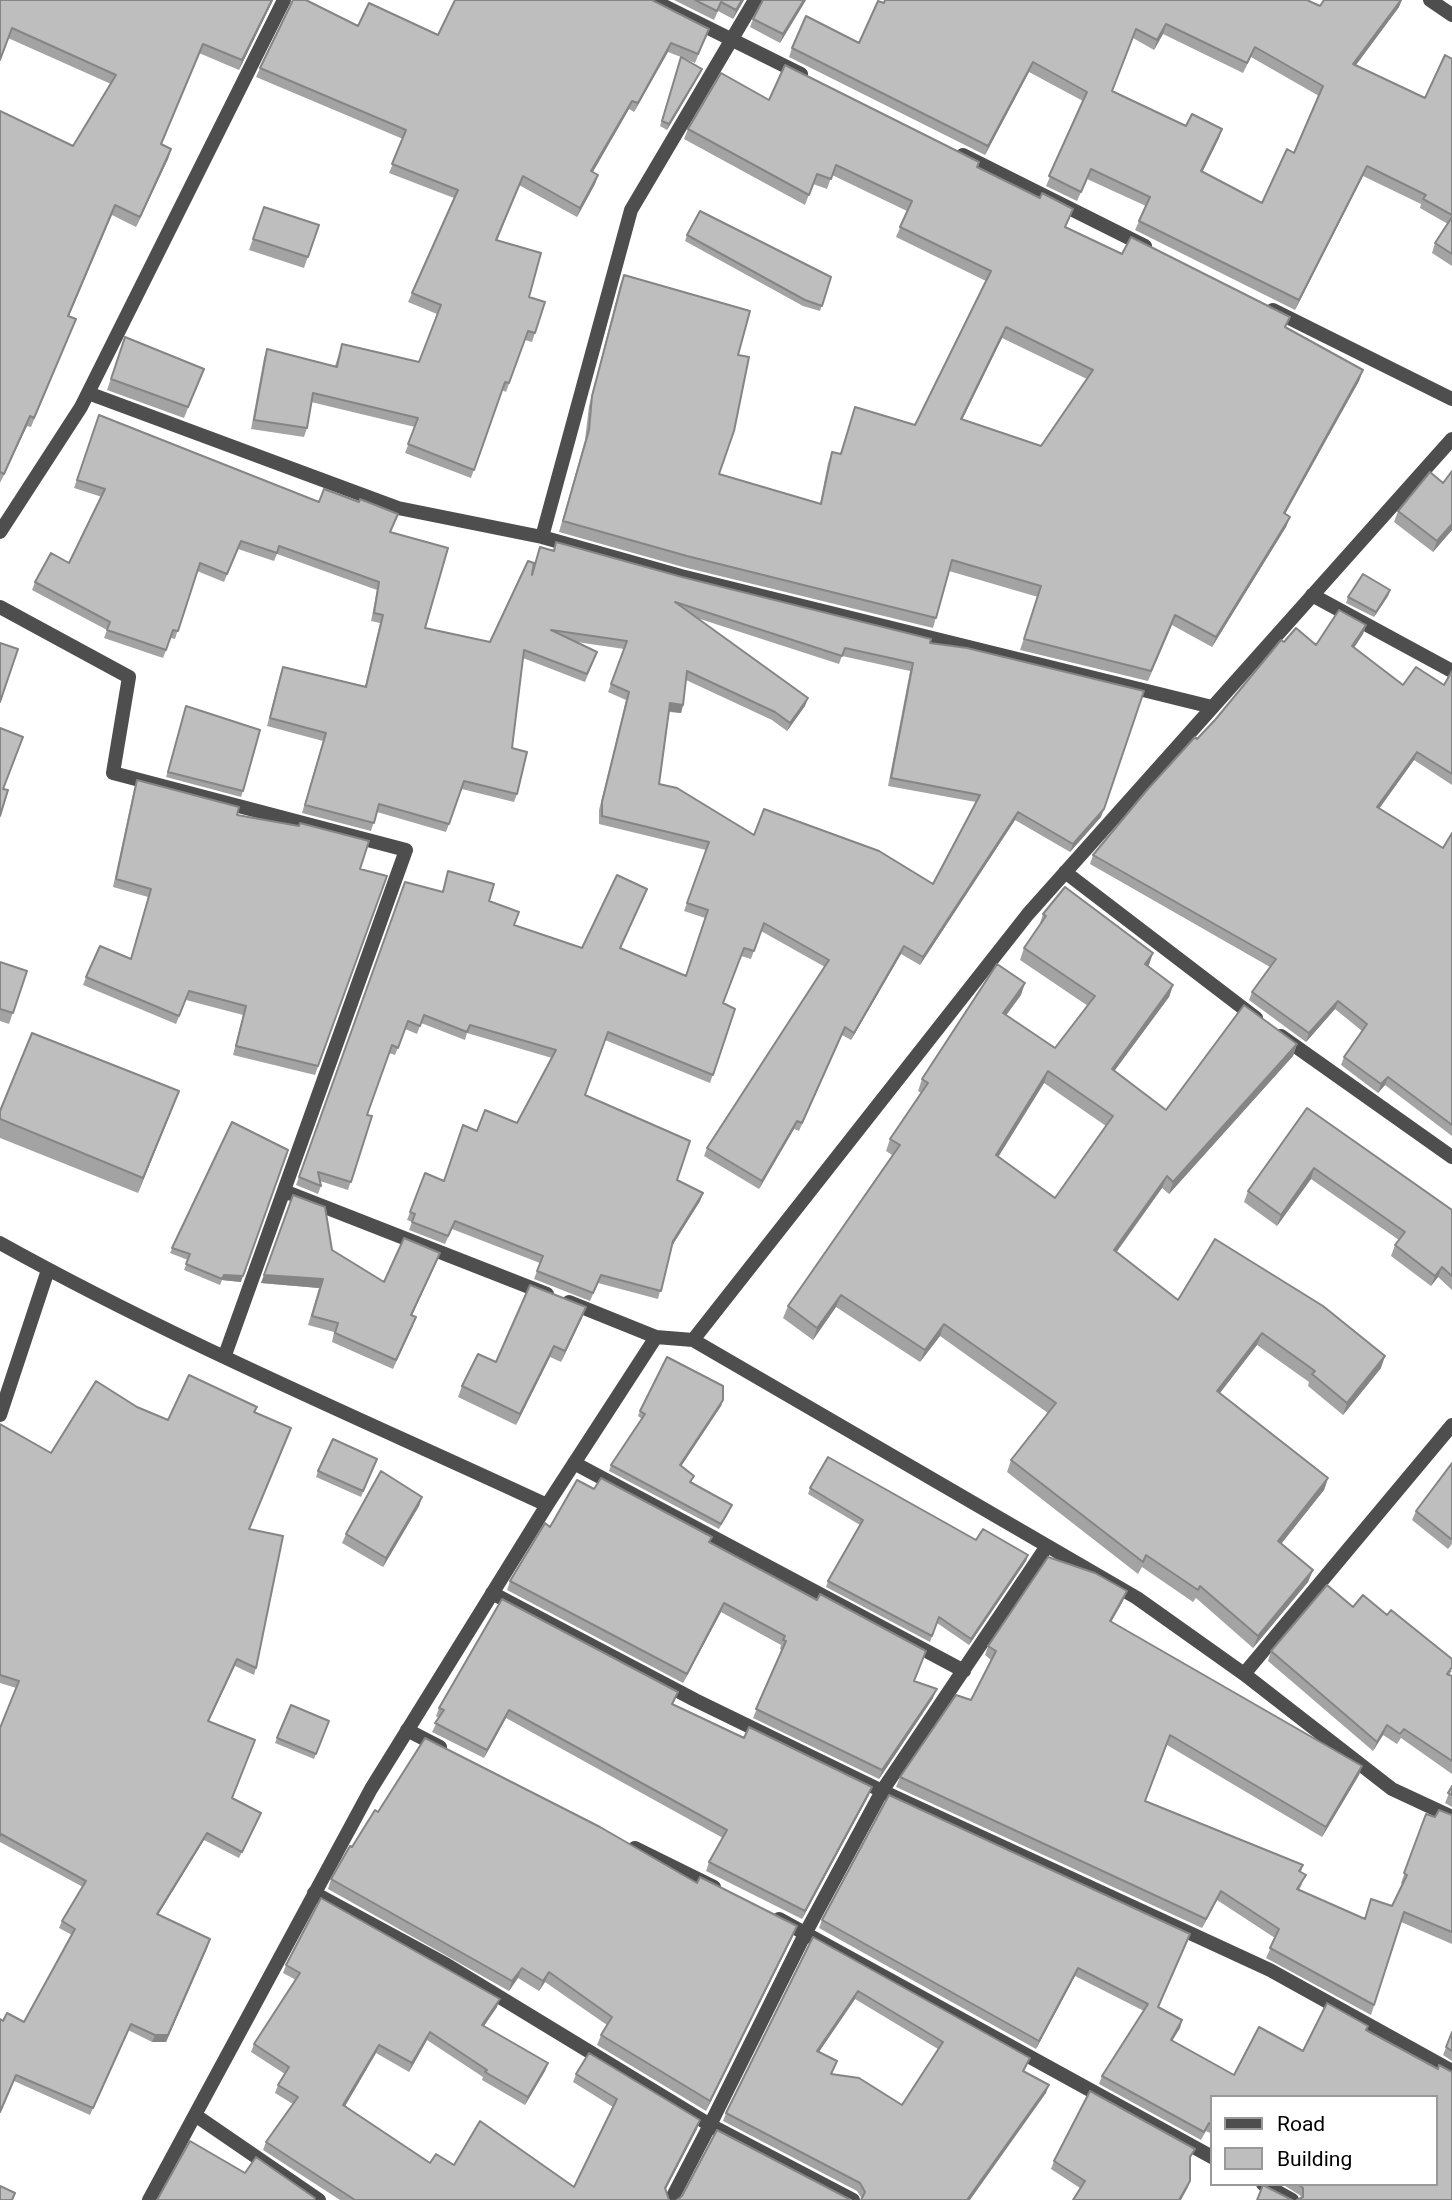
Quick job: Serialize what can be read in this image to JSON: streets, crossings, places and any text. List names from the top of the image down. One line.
{"legend":["Road","Building"]}
